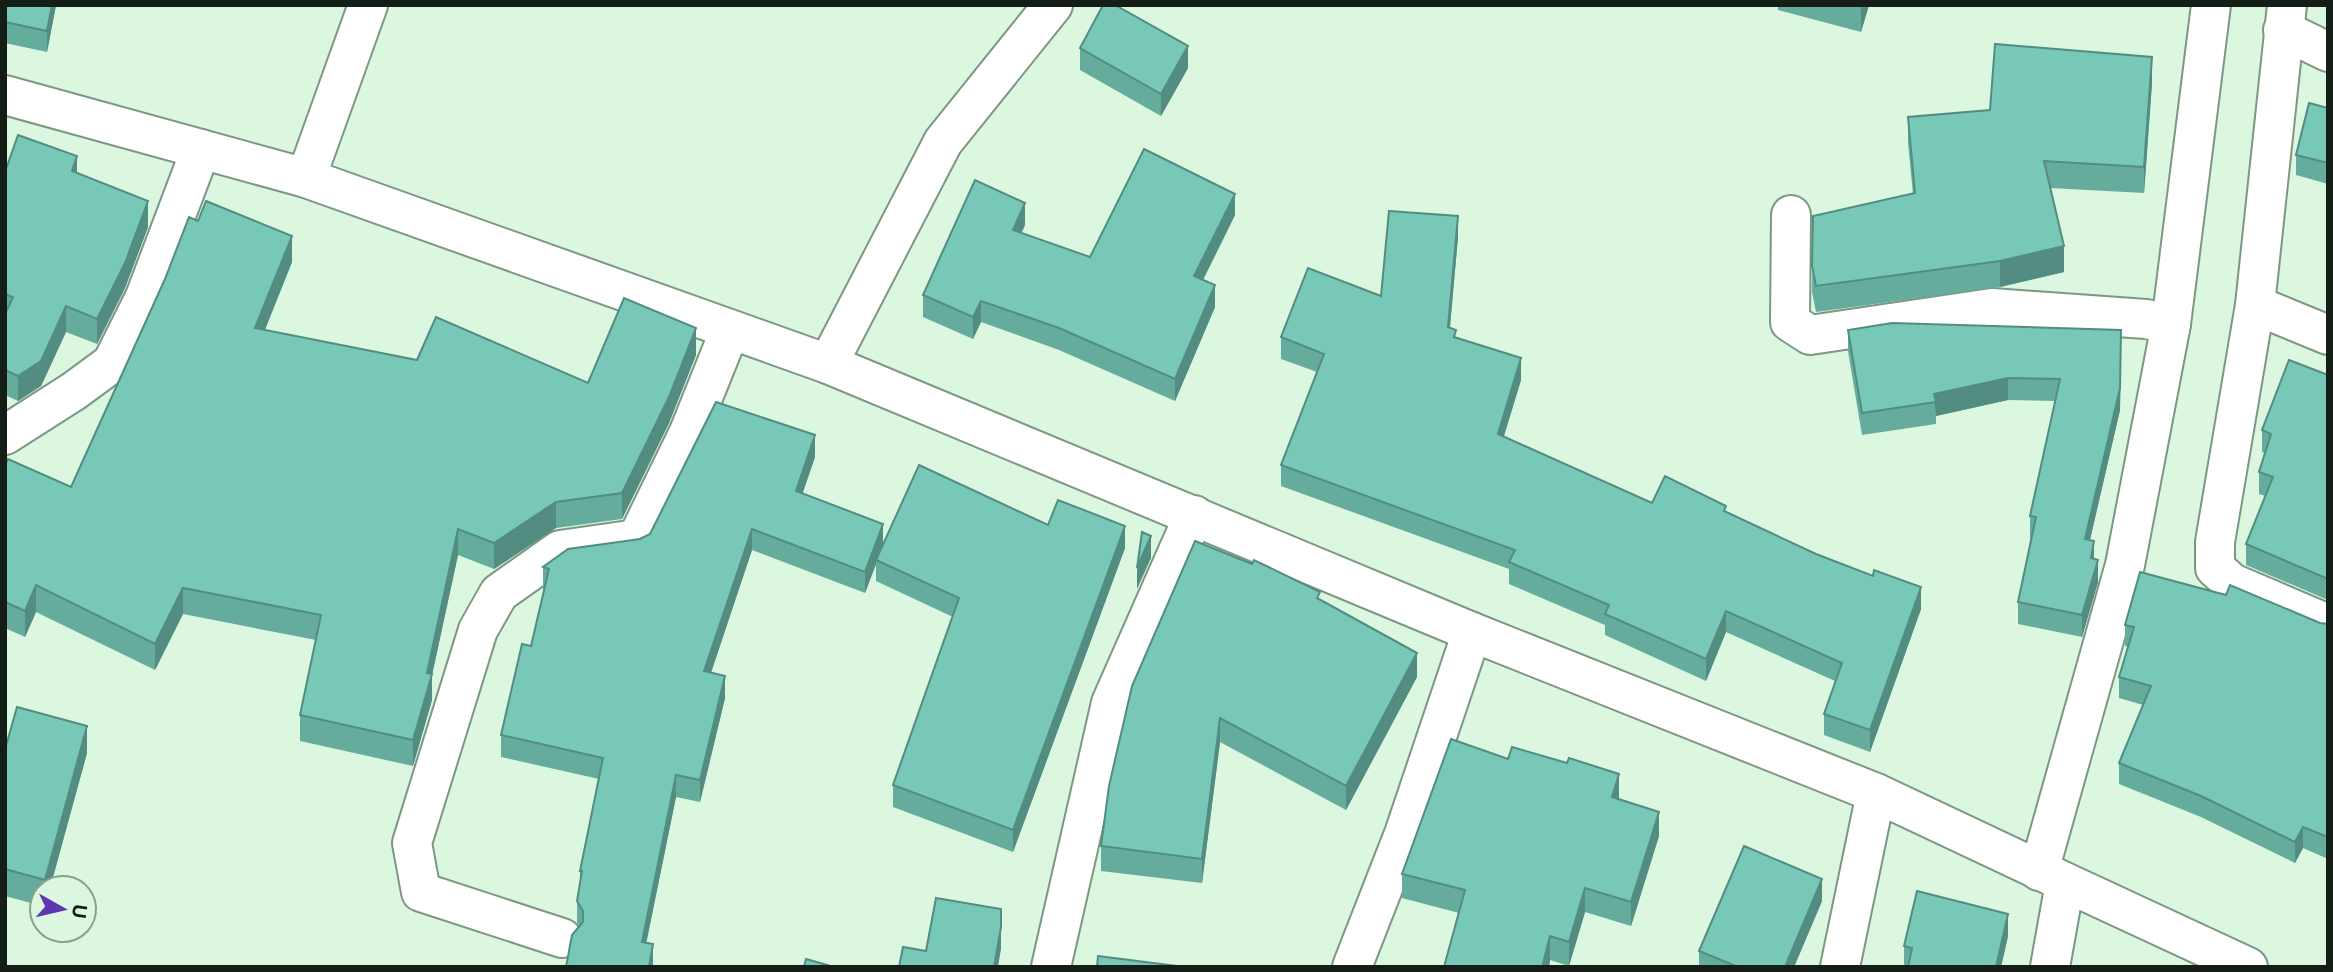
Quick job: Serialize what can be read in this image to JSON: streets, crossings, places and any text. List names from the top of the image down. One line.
{"north":"right"}
